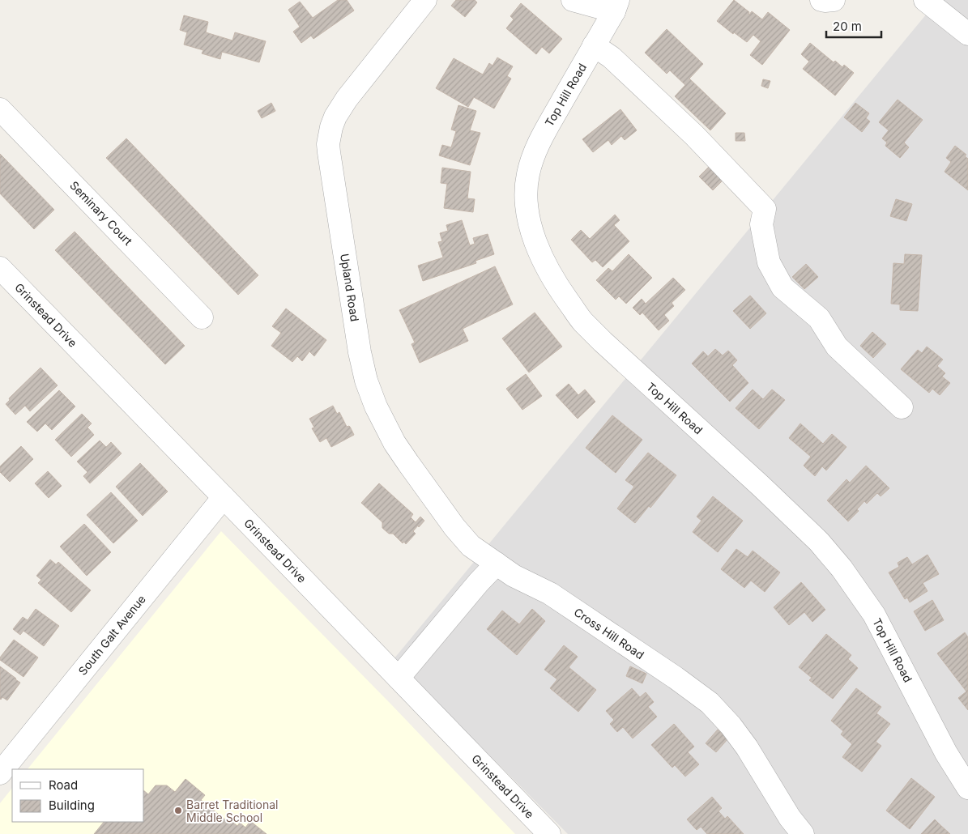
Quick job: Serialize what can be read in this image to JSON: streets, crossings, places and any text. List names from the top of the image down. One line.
{"streets":{"street":["Top Hill Road","Seminary Court","Upland Road","Grinstead Drive","Cross Hill Road","South Galt Avenue"]},"crossings":[["Upland Road","Cross Hill Road"],["Grinstead Drive","South Galt Avenue"]],"places":["Barret Traditional Middle School"],"legend":["Road","Building"],"scale_bar":"20 m"}
